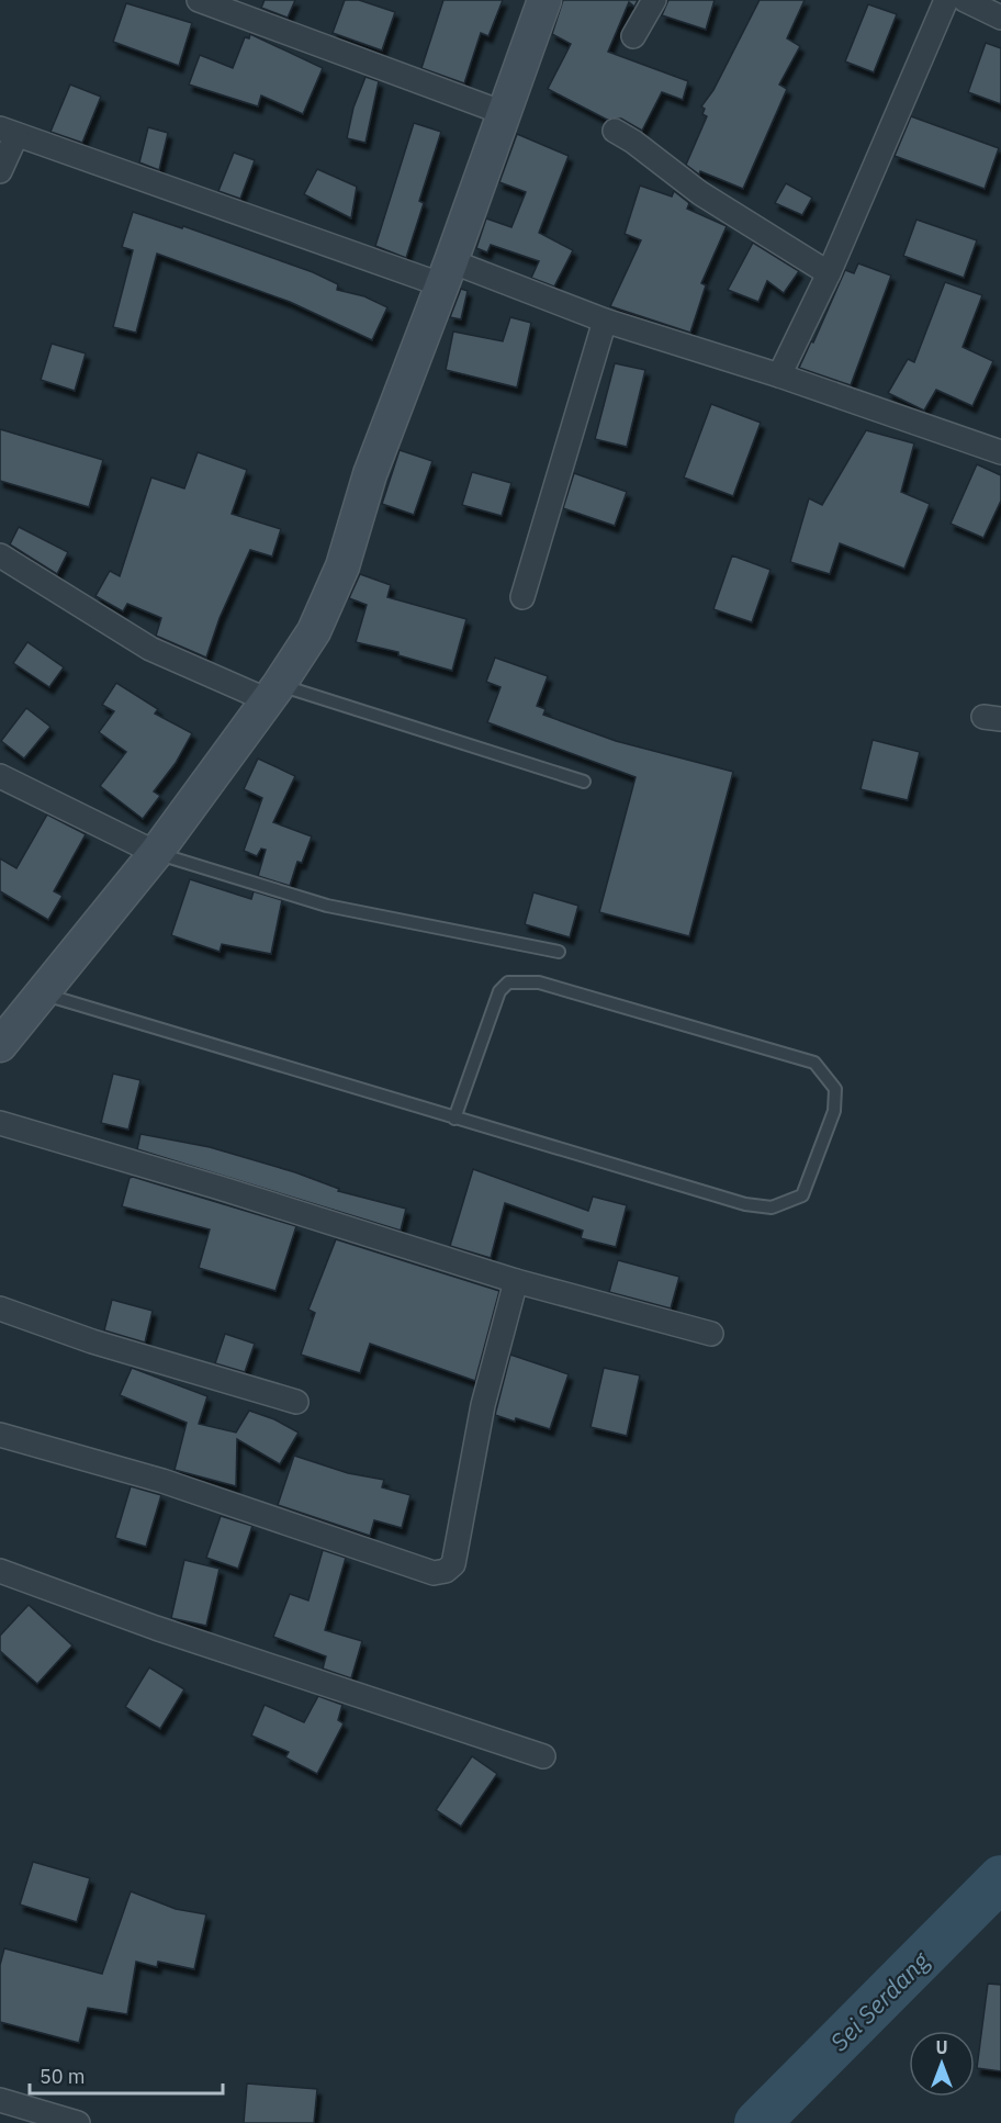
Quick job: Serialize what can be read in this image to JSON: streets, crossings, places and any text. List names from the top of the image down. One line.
{"water":["Sei Serdang"],"scale_bar":"50 m","north":"top"}
